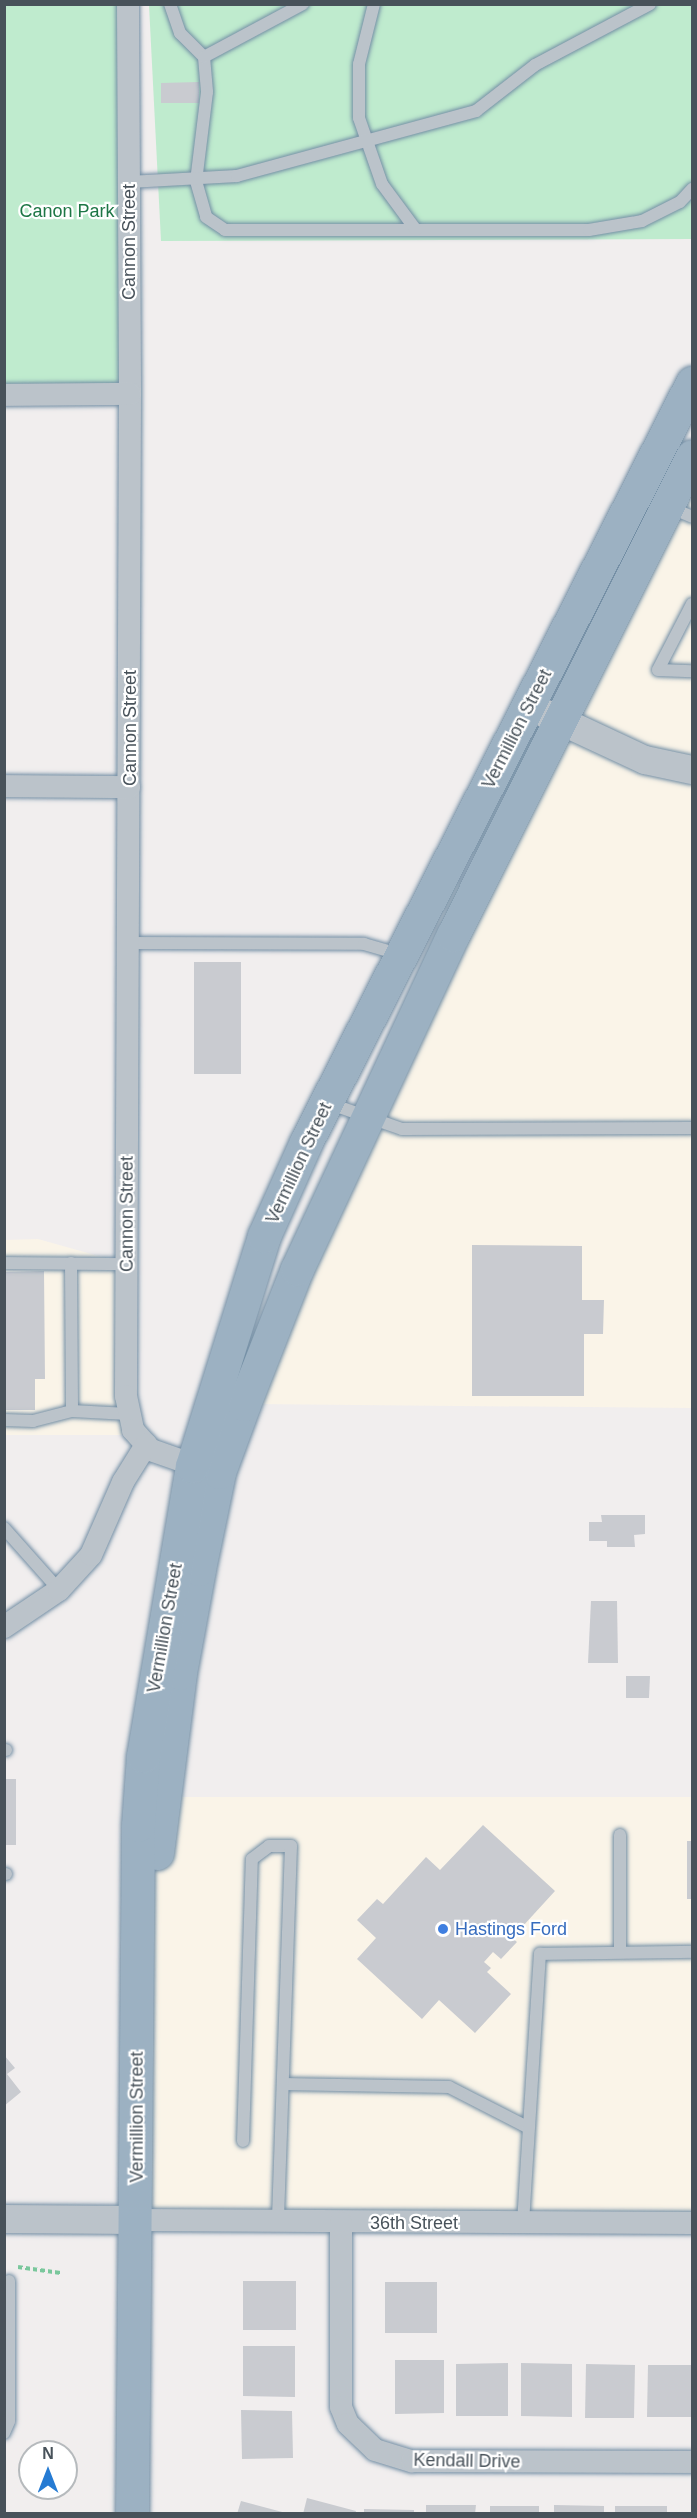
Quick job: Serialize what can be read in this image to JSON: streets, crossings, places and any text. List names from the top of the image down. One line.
{"streets":{"highway":["Vermillion Street"],"street":["Cannon Street","36th Street","Kendall Drive"]},"crossings":[["Cannon Street","Vermillion Street"],["Vermillion Street","36th Street"],["36th Street","Kendall Drive"]],"parks":["Canon Park"],"places":["Hastings Ford"],"north":"top"}
